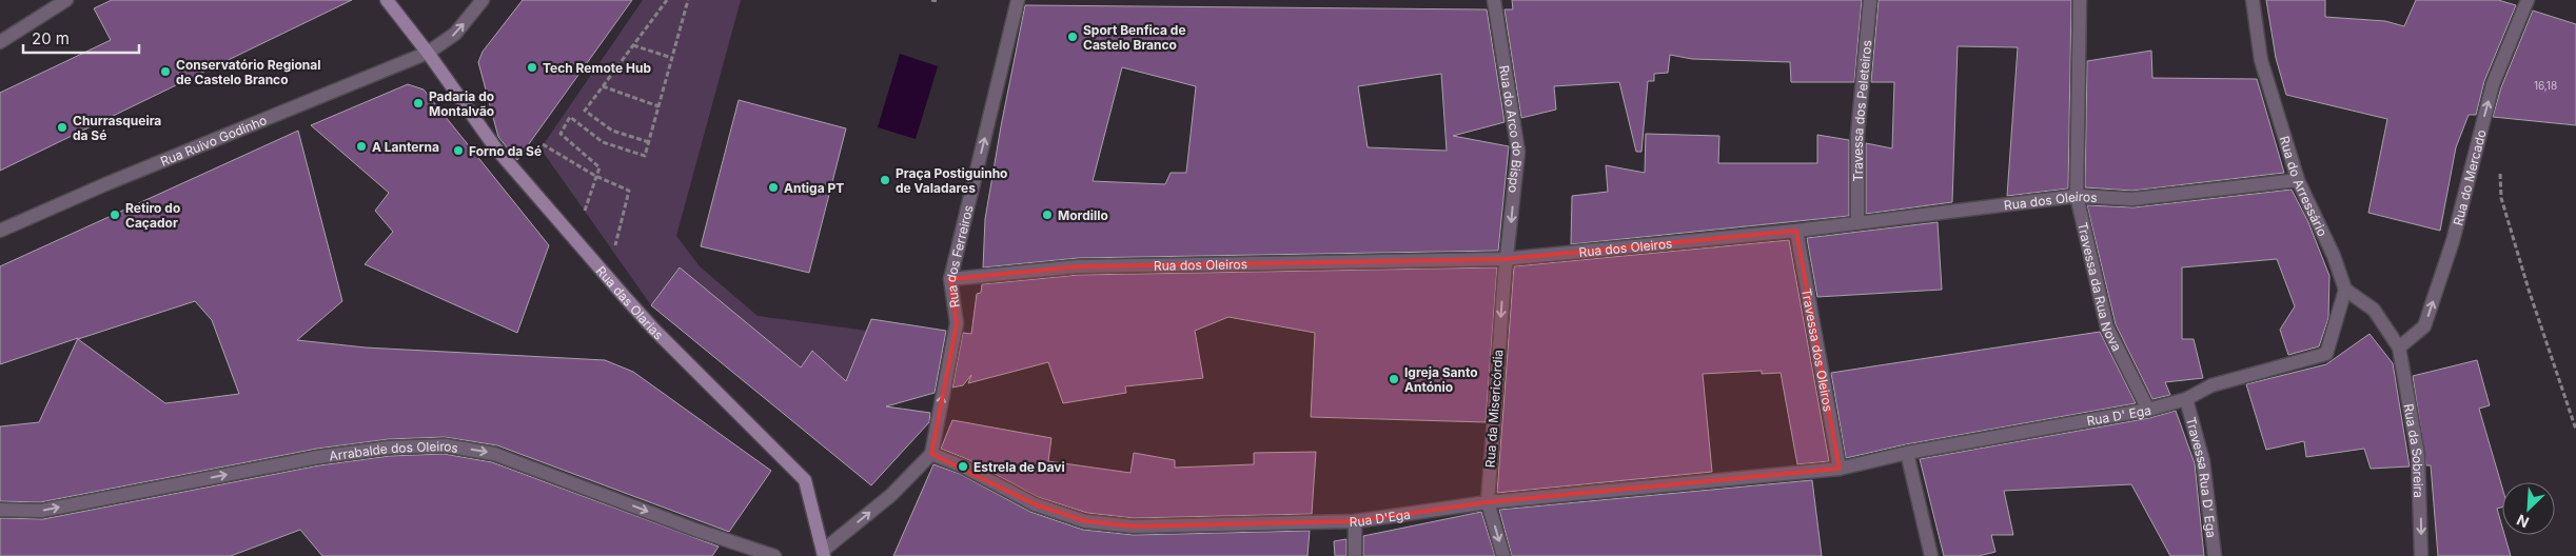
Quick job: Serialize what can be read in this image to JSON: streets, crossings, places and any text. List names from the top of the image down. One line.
{"streets":{"main road":["Rua das Olarias"],"street":["Travessa dos Peleteiros","Rua do Arco do Bispo","Rua Ruivo Godinho","Rua do Mercado","Rua do Arressário","Rua dos Oleiros","Rua dos Ferreiros","Travessa da Rua Nova","Travessa dos Oleiros","Rua da Misericórdia","Rua D' Ega","Rua da Sobreira","Arrabalde dos Oleiros","Travessa Rua D' Ega","Rua D'Ega"]},"crossings":[["Travessa dos Peleteiros","Rua dos Oleiros"],["Rua do Arco do Bispo","Rua dos Oleiros"],["Rua do Arco do Bispo","Rua da Misericórdia"],["Rua Ruivo Godinho","Rua das Olarias"],["Rua do Mercado","Rua da Sobreira"],["Rua do Arressário","Rua dos Oleiros"],["Rua do Arressário","Rua D' Ega"],["Rua dos Oleiros","Rua dos Ferreiros"],["Rua dos Oleiros","Travessa da Rua Nova"],["Rua dos Oleiros","Travessa dos Oleiros"],["Rua dos Oleiros","Rua da Misericórdia"],["Rua dos Ferreiros","Rua D'Ega"],["Travessa da Rua Nova","Rua D' Ega"],["Travessa dos Oleiros","Rua D' Ega"],["Travessa dos Oleiros","Rua D'Ega"],["Rua da Misericórdia","Rua D'Ega"],["Rua D' Ega","Travessa Rua D' Ega"],["Rua D' Ega","Rua D'Ega"]],"one_way":["Rua do Arco do Bispo","Rua do Mercado","Rua dos Ferreiros","Rua da Misericórdia","Rua da Sobreira","Arrabalde dos Oleiros"],"places":["Sport Benfica de Castelo Branco","Tech Remote Hub","Conservatório Regional de Castelo Branco","Padaria do Montalvão","Churrasqueira da Sé","A Lanterna","Forno da Sé","Praça Postiguinho de Valadares","Antiga PT","Retiro do Caçador","Mordillo","Igreja Santo António","Estrela de Davi"],"house_numbers":["16,18"],"scale_bar":"20 m","north":"bottom left"}
